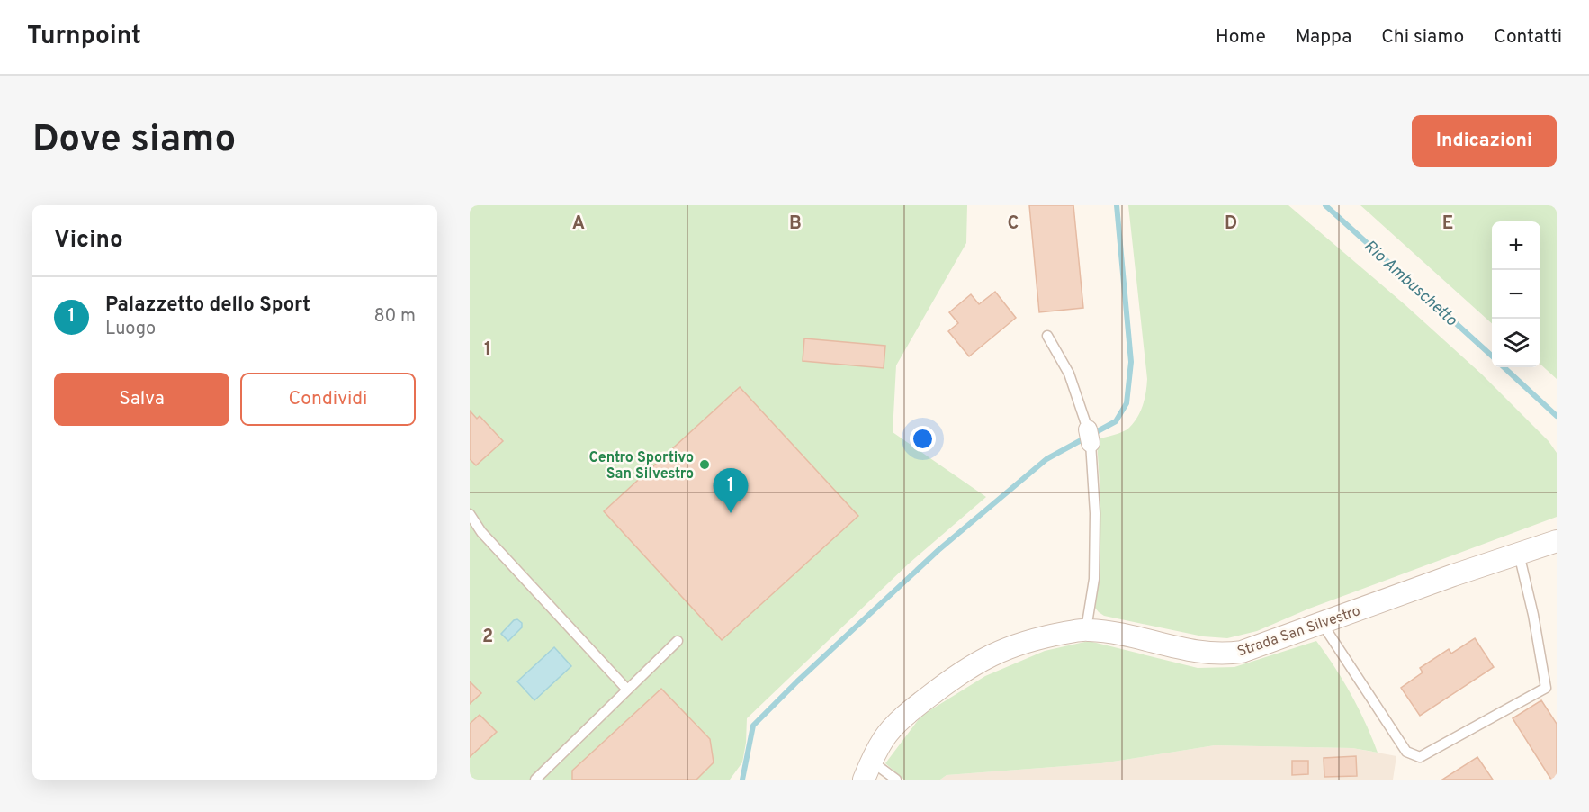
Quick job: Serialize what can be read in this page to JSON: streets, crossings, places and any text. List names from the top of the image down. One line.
{"streets":{"street":["Strada San Silvestro"]},"water":["Rio Ambuschetto"],"places":["Centro Sportivo San Silvestro"],"page":{"header":"Turnpoint","nav":["Home","Mappa","Chi siamo","Contatti"],"buttons":["Indicazioni",["Salva","Condividi"]],"title":"Dove siamo","heading":"Vicino","map_buttons":["+","−"],"list":[{"mark":"1","name":"Palazzetto dello Sport","note":"Luogo","value":"80 m"}],"pins":"1"},"grid":{"columns":["A","B","C","D","E"],"rows":["1","2"]}}
